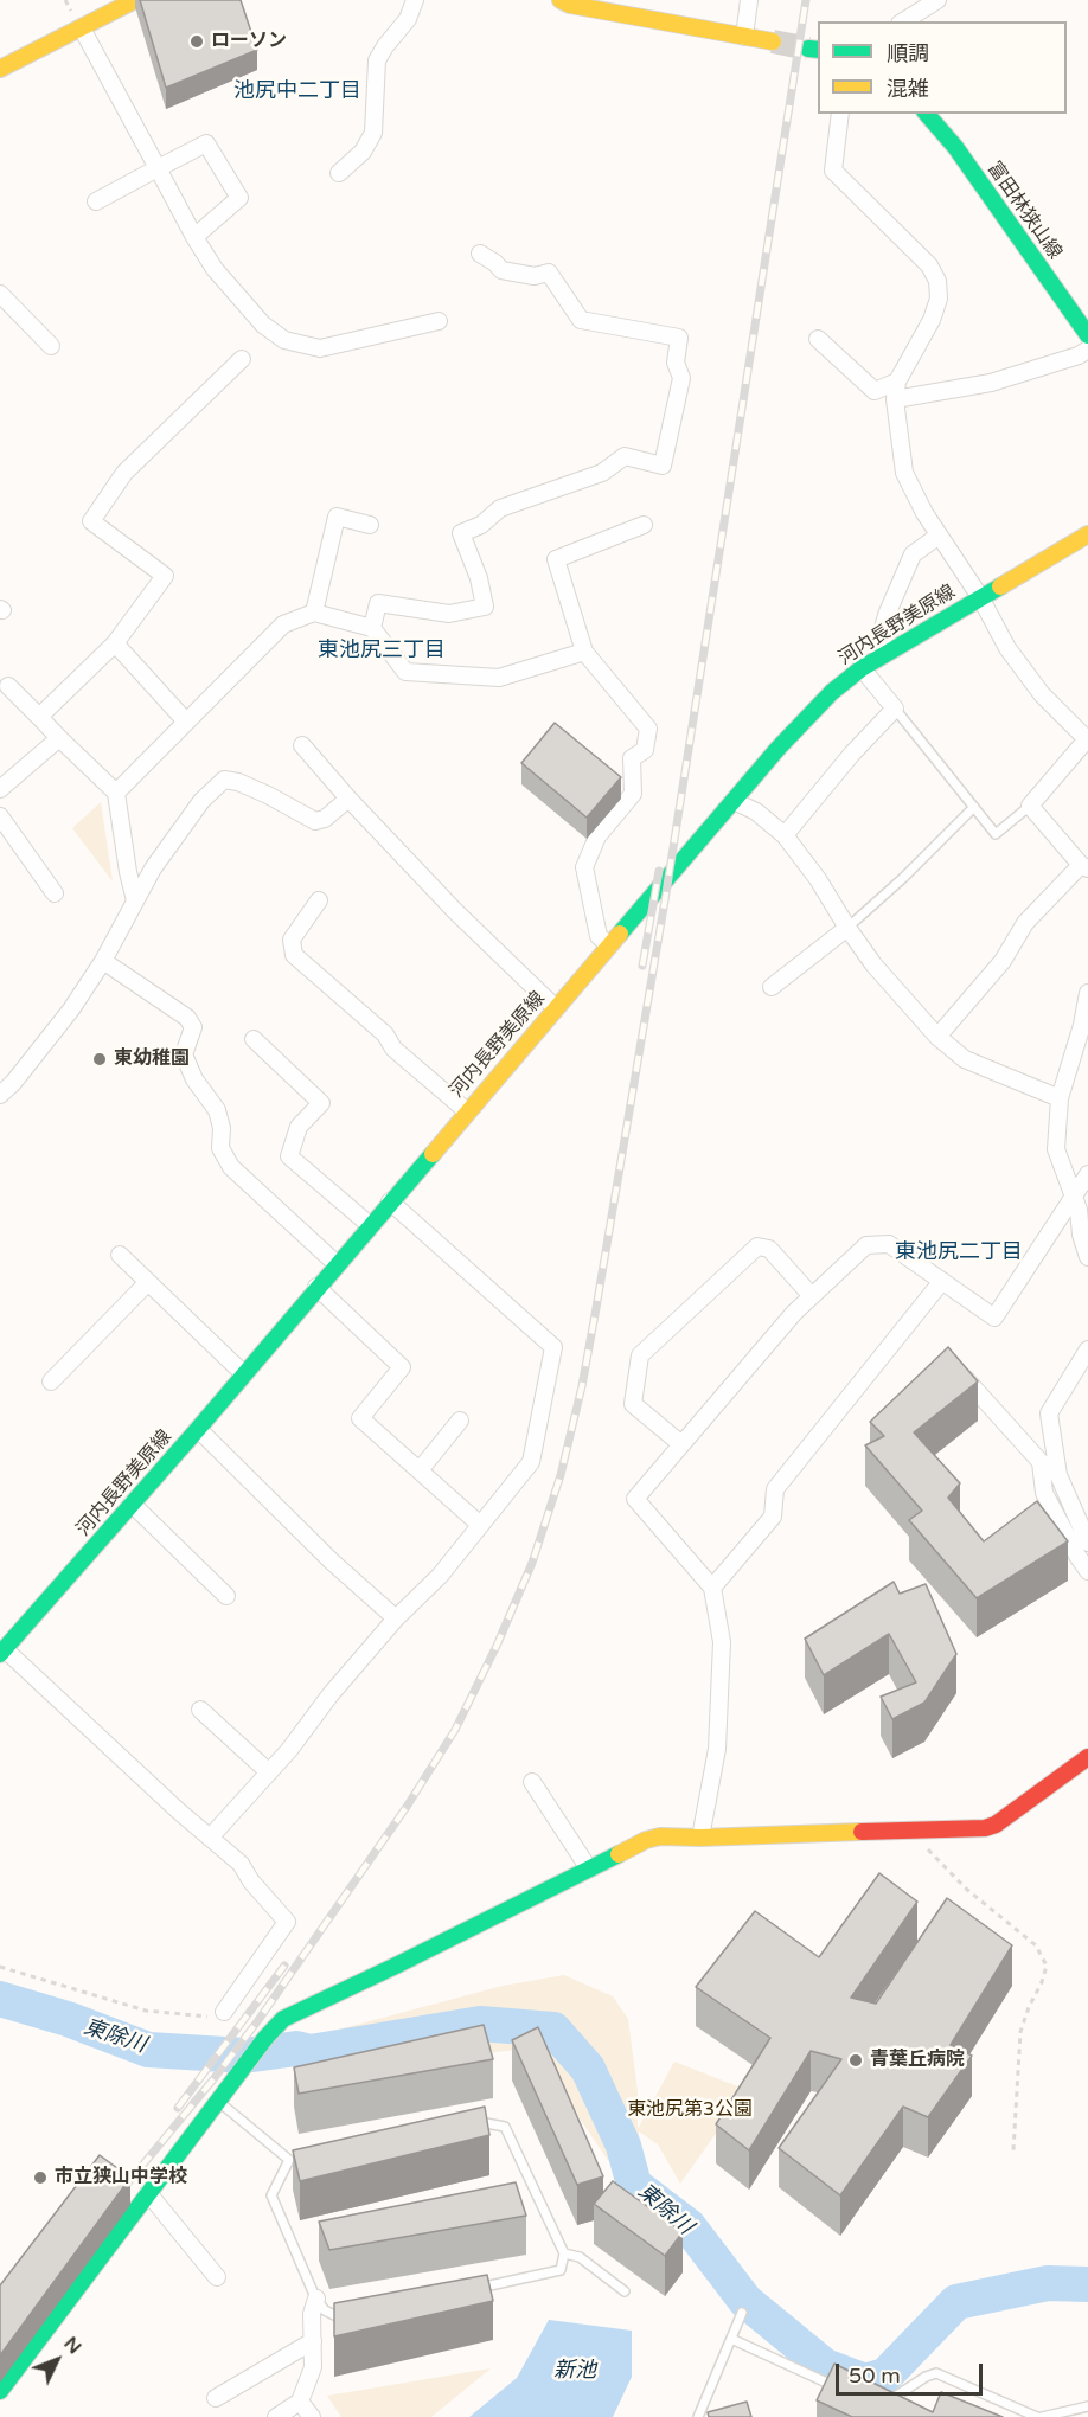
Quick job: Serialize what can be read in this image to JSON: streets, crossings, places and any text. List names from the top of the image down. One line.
{"streets":{"main road":["富田林狭山線","河内長野美原線"]},"districts":["池尻中二丁目","東池尻三丁目","東池尻二丁目"],"water":["東除川","新池"],"parks":["東池尻第3公園"],"places":["ローソン","東幼稚園","青葉丘病院","市立狭山中学校"],"legend":["順調","混雑"],"scale_bar":"50 m","north":"top right"}
